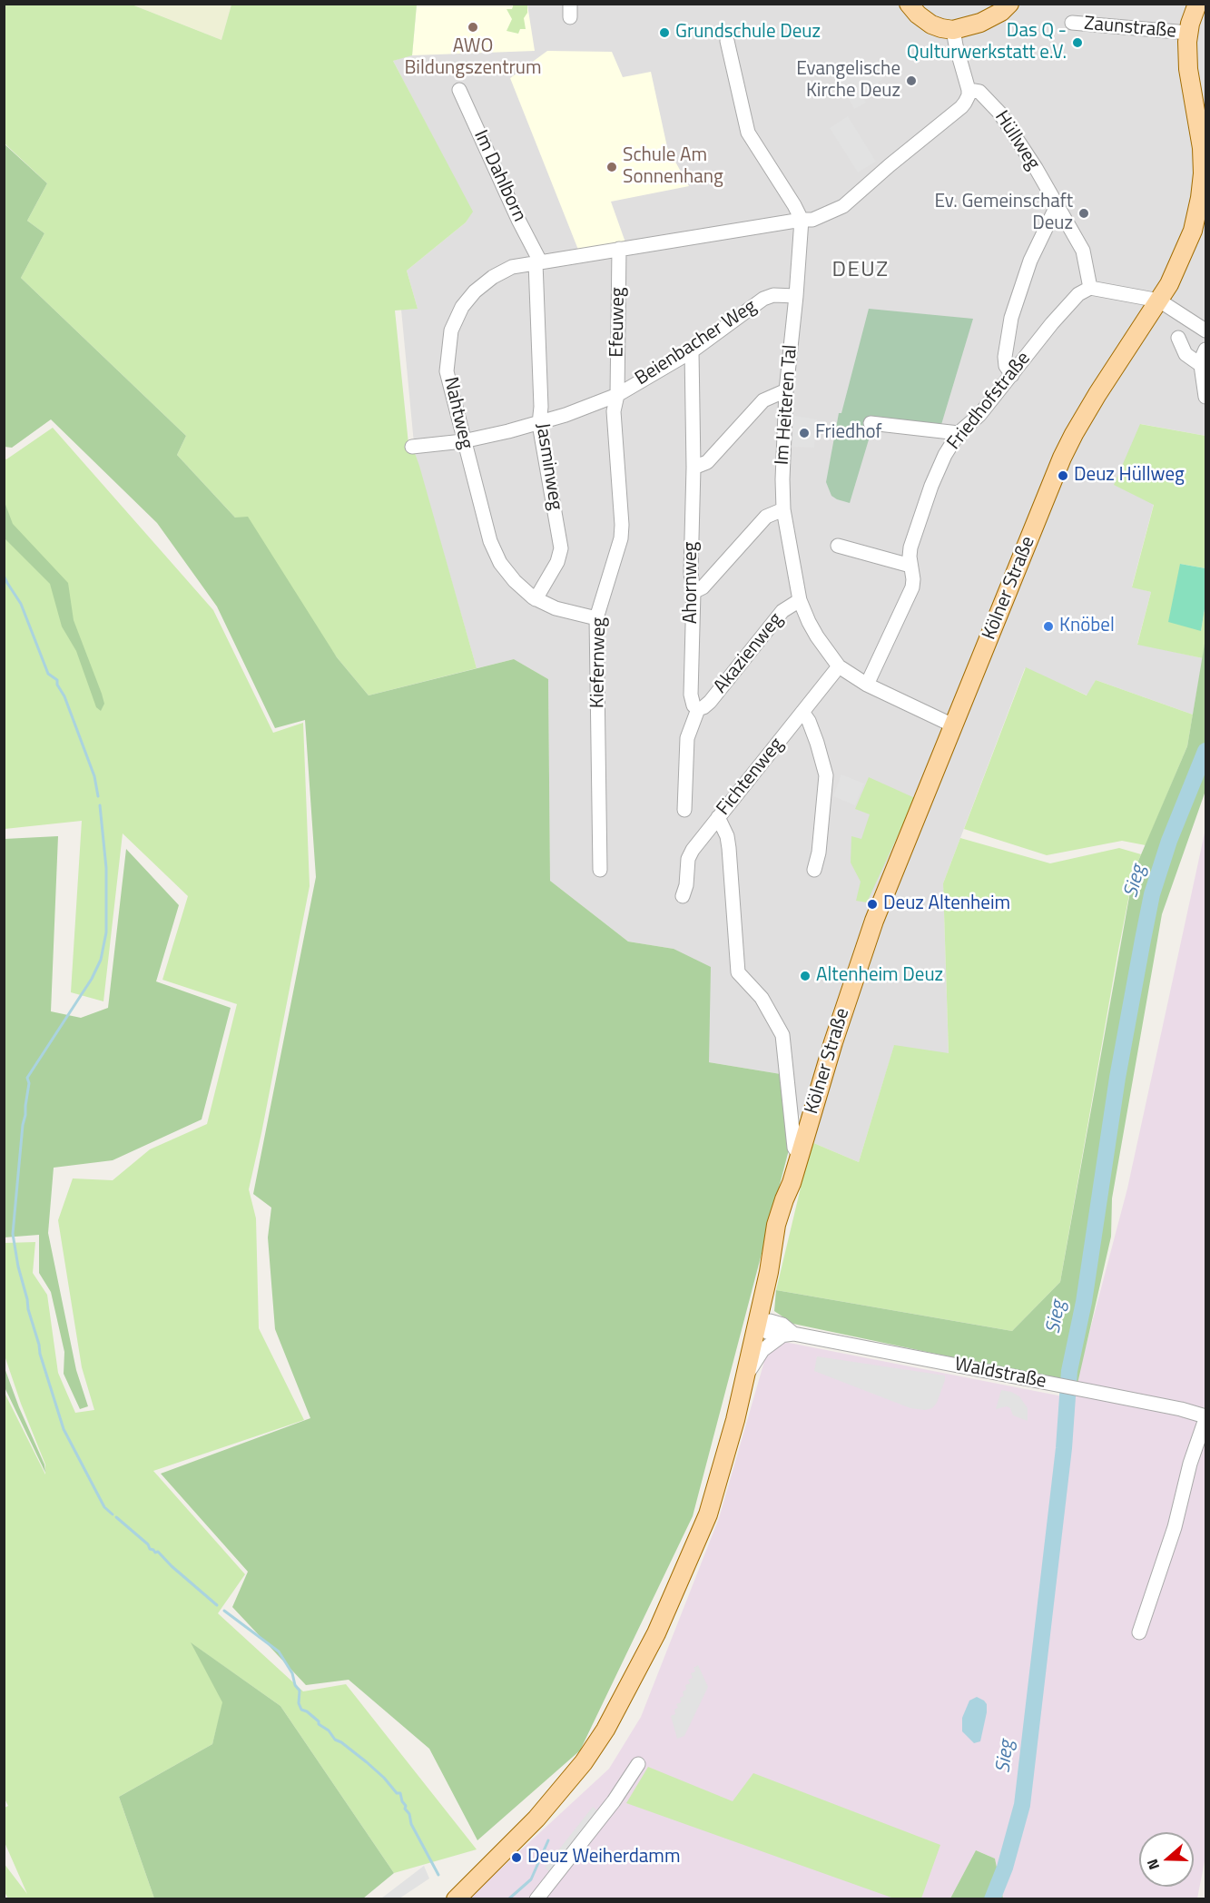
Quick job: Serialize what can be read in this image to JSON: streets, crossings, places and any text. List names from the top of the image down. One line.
{"streets":{"main road":["Kölner Straße"],"street":["Zaunstraße","Hüllweg","Im Dahlborn","Efeuweg","Beienbacher Weg","Friedhofstraße","Im Heiteren Tal","Nahtweg","Jasminweg","Ahornweg","Akazienweg","Kiefernweg","Fichtenweg","Waldstraße"]},"crossings":[["Zaunstraße","Kölner Straße"],["Hüllweg","Friedhofstraße"],["Im Dahlborn","Nahtweg"],["Im Dahlborn","Jasminweg"],["Efeuweg","Beienbacher Weg"],["Efeuweg","Nahtweg"],["Efeuweg","Kiefernweg"],["Beienbacher Weg","Im Heiteren Tal"],["Beienbacher Weg","Nahtweg"],["Beienbacher Weg","Jasminweg"],["Beienbacher Weg","Ahornweg"],["Beienbacher Weg","Kiefernweg"],["Friedhofstraße","Im Heiteren Tal"],["Im Heiteren Tal","Kölner Straße"],["Im Heiteren Tal","Akazienweg"],["Im Heiteren Tal","Fichtenweg"],["Nahtweg","Jasminweg"],["Nahtweg","Kiefernweg"],["Ahornweg","Akazienweg"],["Kölner Straße","Waldstraße"]],"districts":["DEUZ"],"water":["Sieg"],"places":["AWO Bildungszentrum","Grundschule Deuz","Das Q - Qulturwerkstatt e.V.","Evangelische Kirche Deuz","Schule Am Sonnenhang","Ev. Gemeinschaft Deuz","Friedhof","Deuz Hüllweg","Knöbel","Deuz Altenheim","Altenheim Deuz","Deuz Weiherdamm"],"north":"left"}
